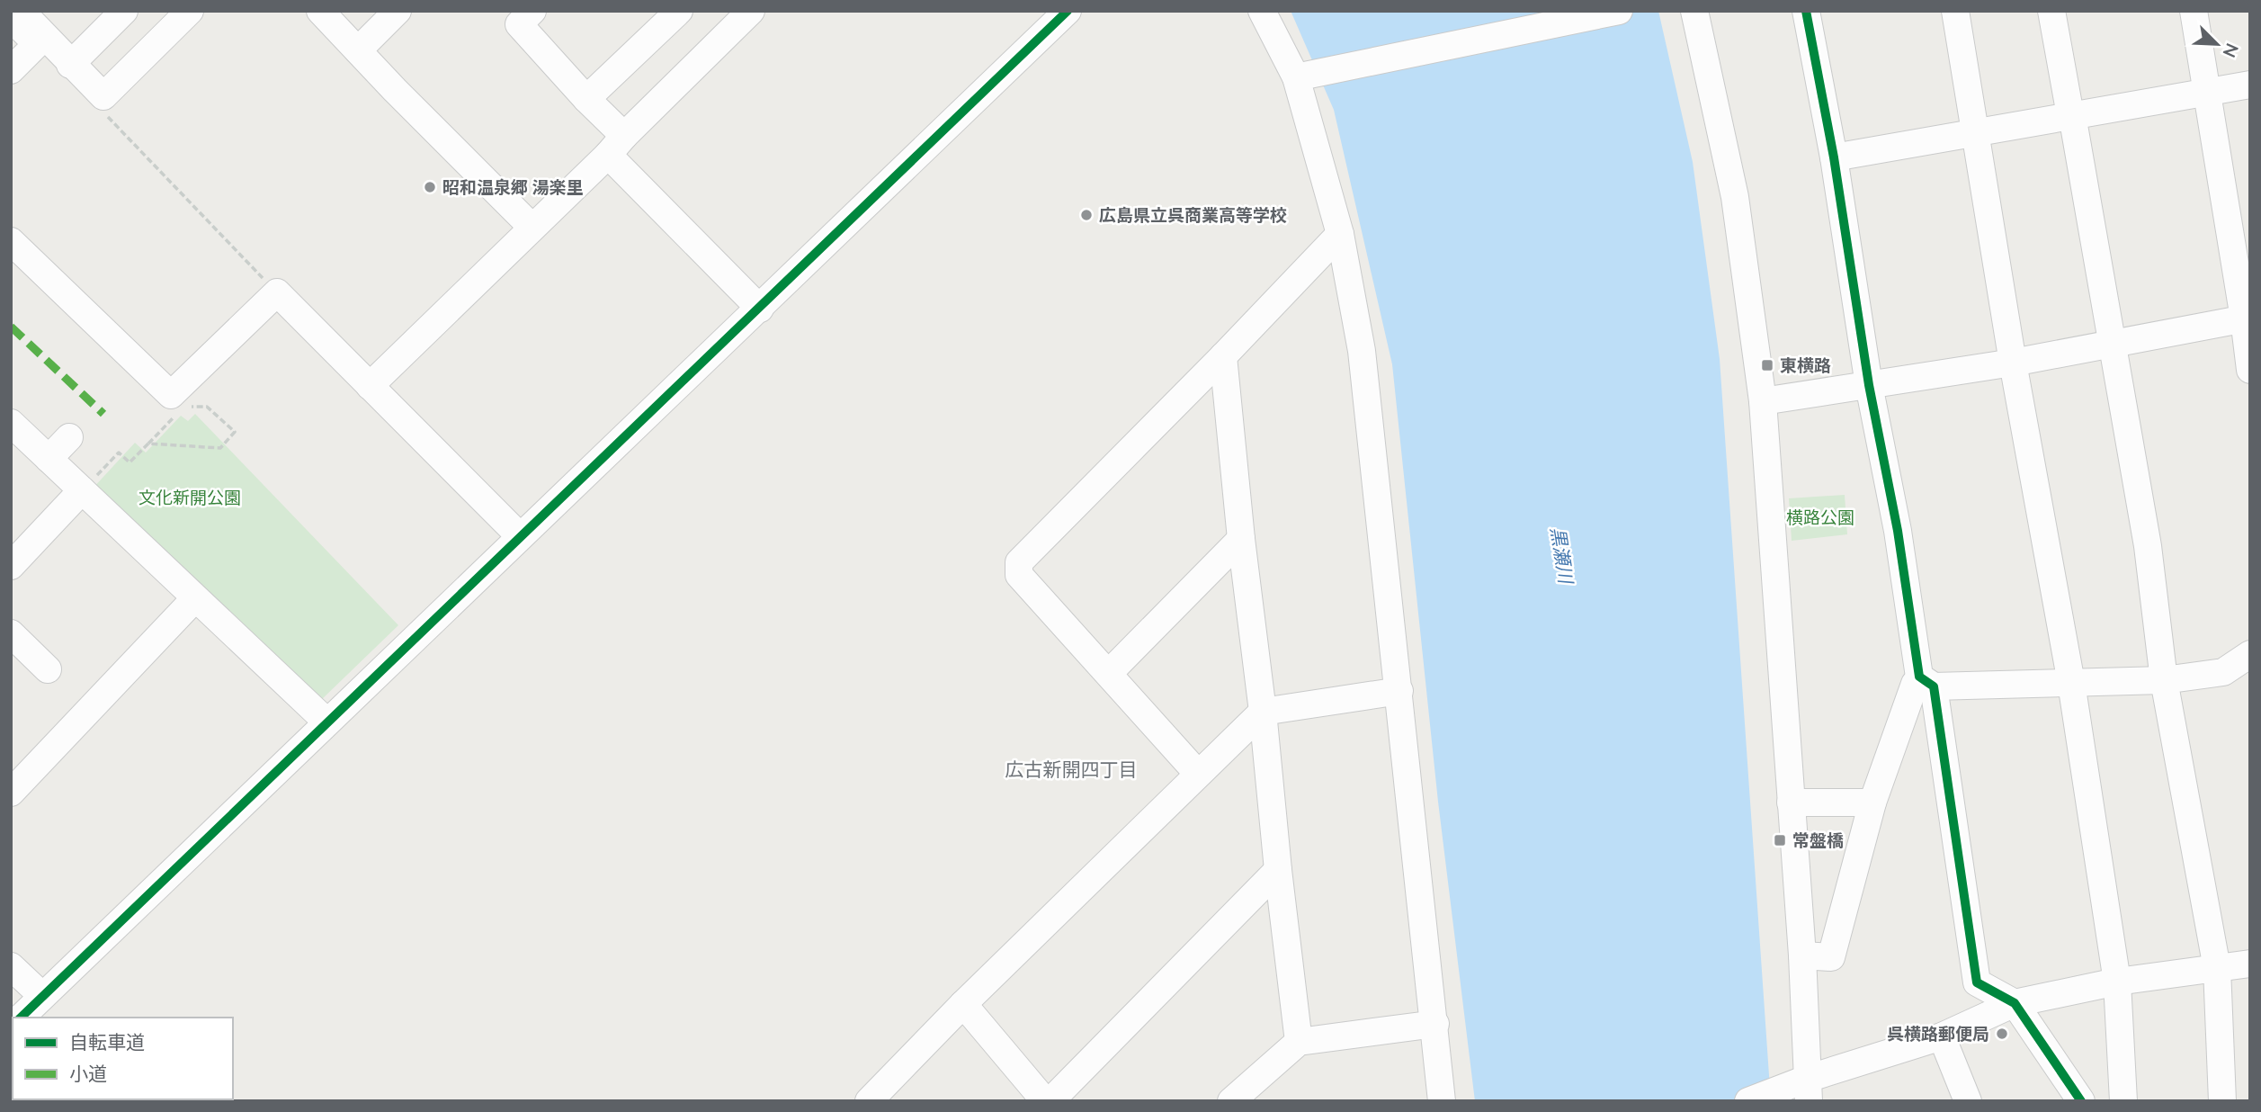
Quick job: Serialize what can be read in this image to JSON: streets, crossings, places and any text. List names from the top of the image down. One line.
{"districts":["広古新開四丁目"],"water":["黒瀬川"],"parks":["文化新開公園","横路公園"],"places":{"other":["昭和温泉郷 湯楽里","広島県立呉商業高等学校","呉横路郵便局"],"transit":["東横路","常盤橋"]},"legend":["自転車道","小道"],"north":"bottom right"}
